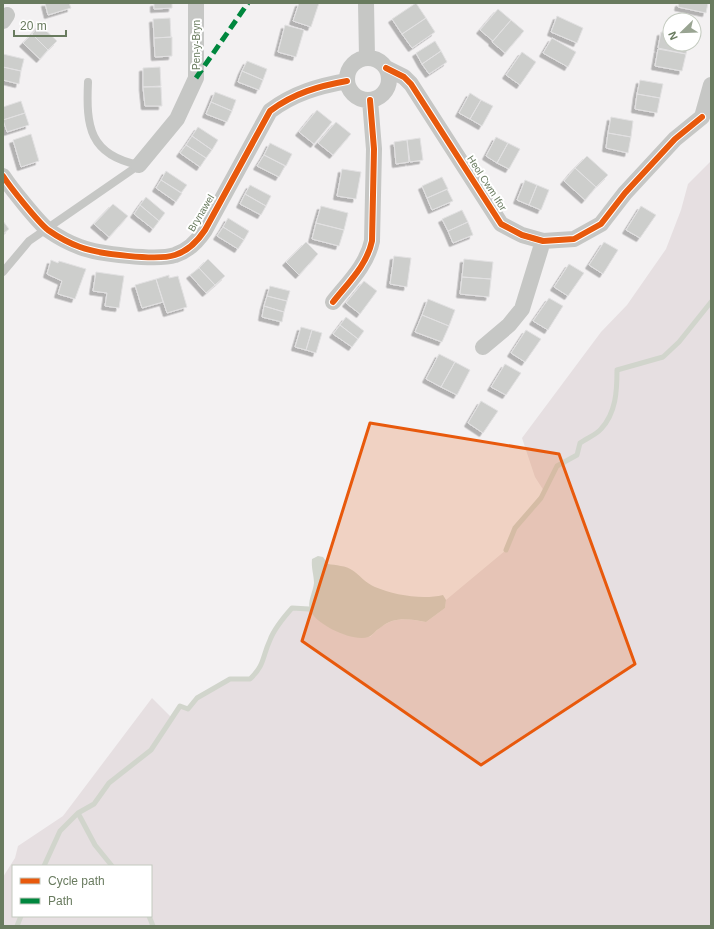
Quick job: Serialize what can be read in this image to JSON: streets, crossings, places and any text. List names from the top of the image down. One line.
{"streets":{"street":["Pen-y-Bryn","Heol Cwm Ifor","Brynawel"]},"crossings":[["Heol Cwm Ifor","Brynawel"]],"legend":["Cycle path","Path"],"scale_bar":"20 m","north":"bottom left"}
